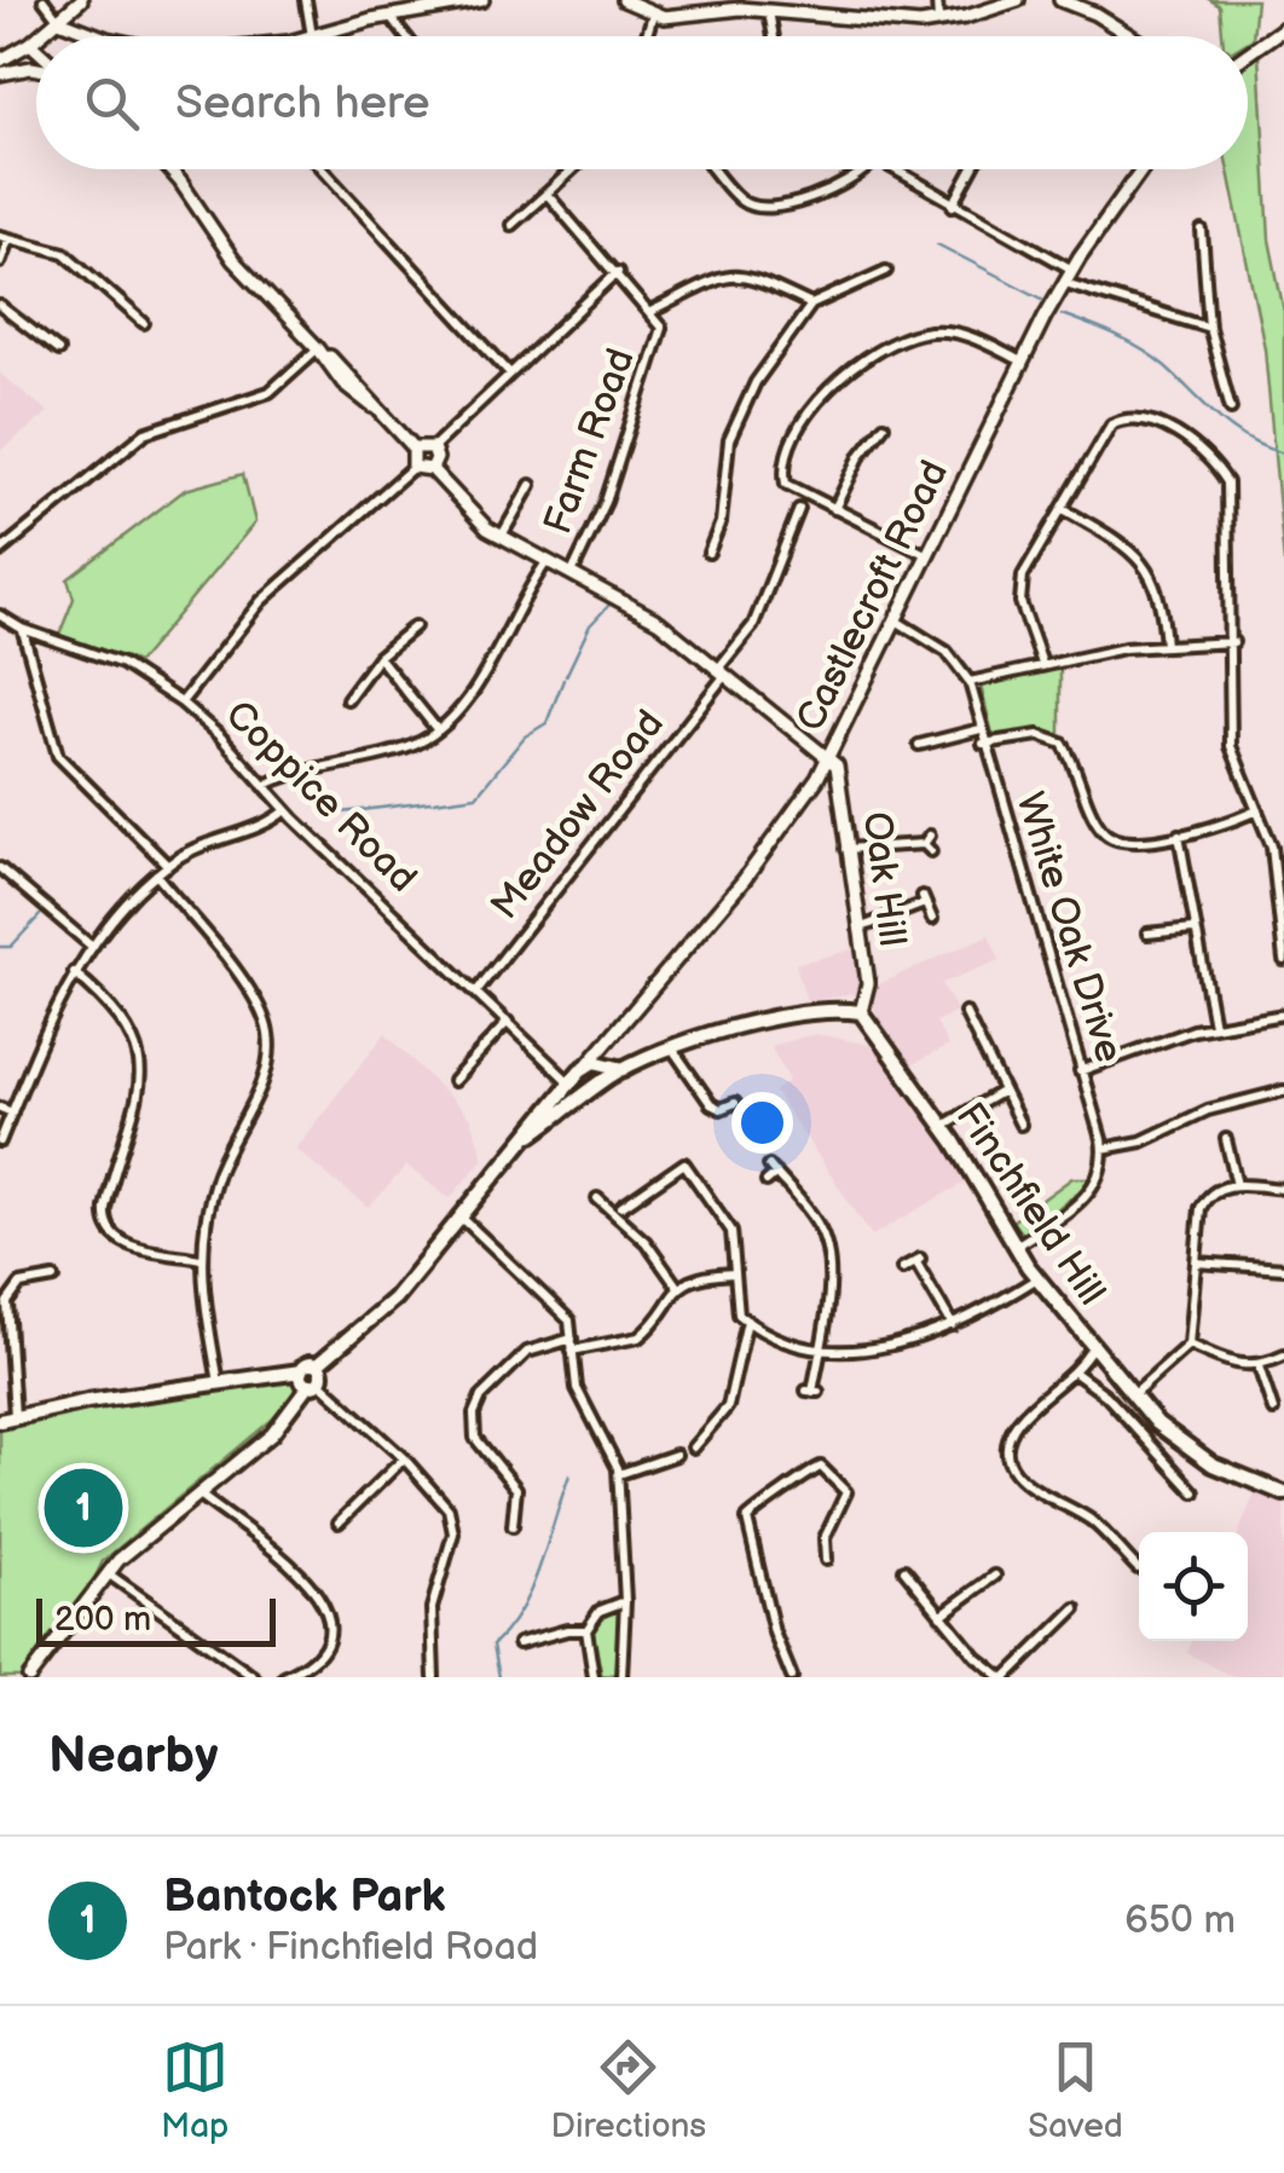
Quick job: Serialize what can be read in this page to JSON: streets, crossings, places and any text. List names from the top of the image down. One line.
{"streets":{"main road":["Finchfield Hill"],"street":["Farm Road","Castlecroft Road","Coppice Road","Meadow Road","Oak Hill","White Oak Drive"]},"crossings":[["Castlecroft Road","Coppice Road"],["Castlecroft Road","Oak Hill"],["Coppice Road","Meadow Road"],["Oak Hill","Finchfield Hill"]],"scale_bar":"200 m","page":{"search":"Search here","pins":"1","scale":"200 m","heading":"Nearby","list":[{"mark":"1","name":"Bantock Park","note":"Park · Finchfield Road","value":"650 m"}],"nav":["Map","Directions","Saved"]}}
